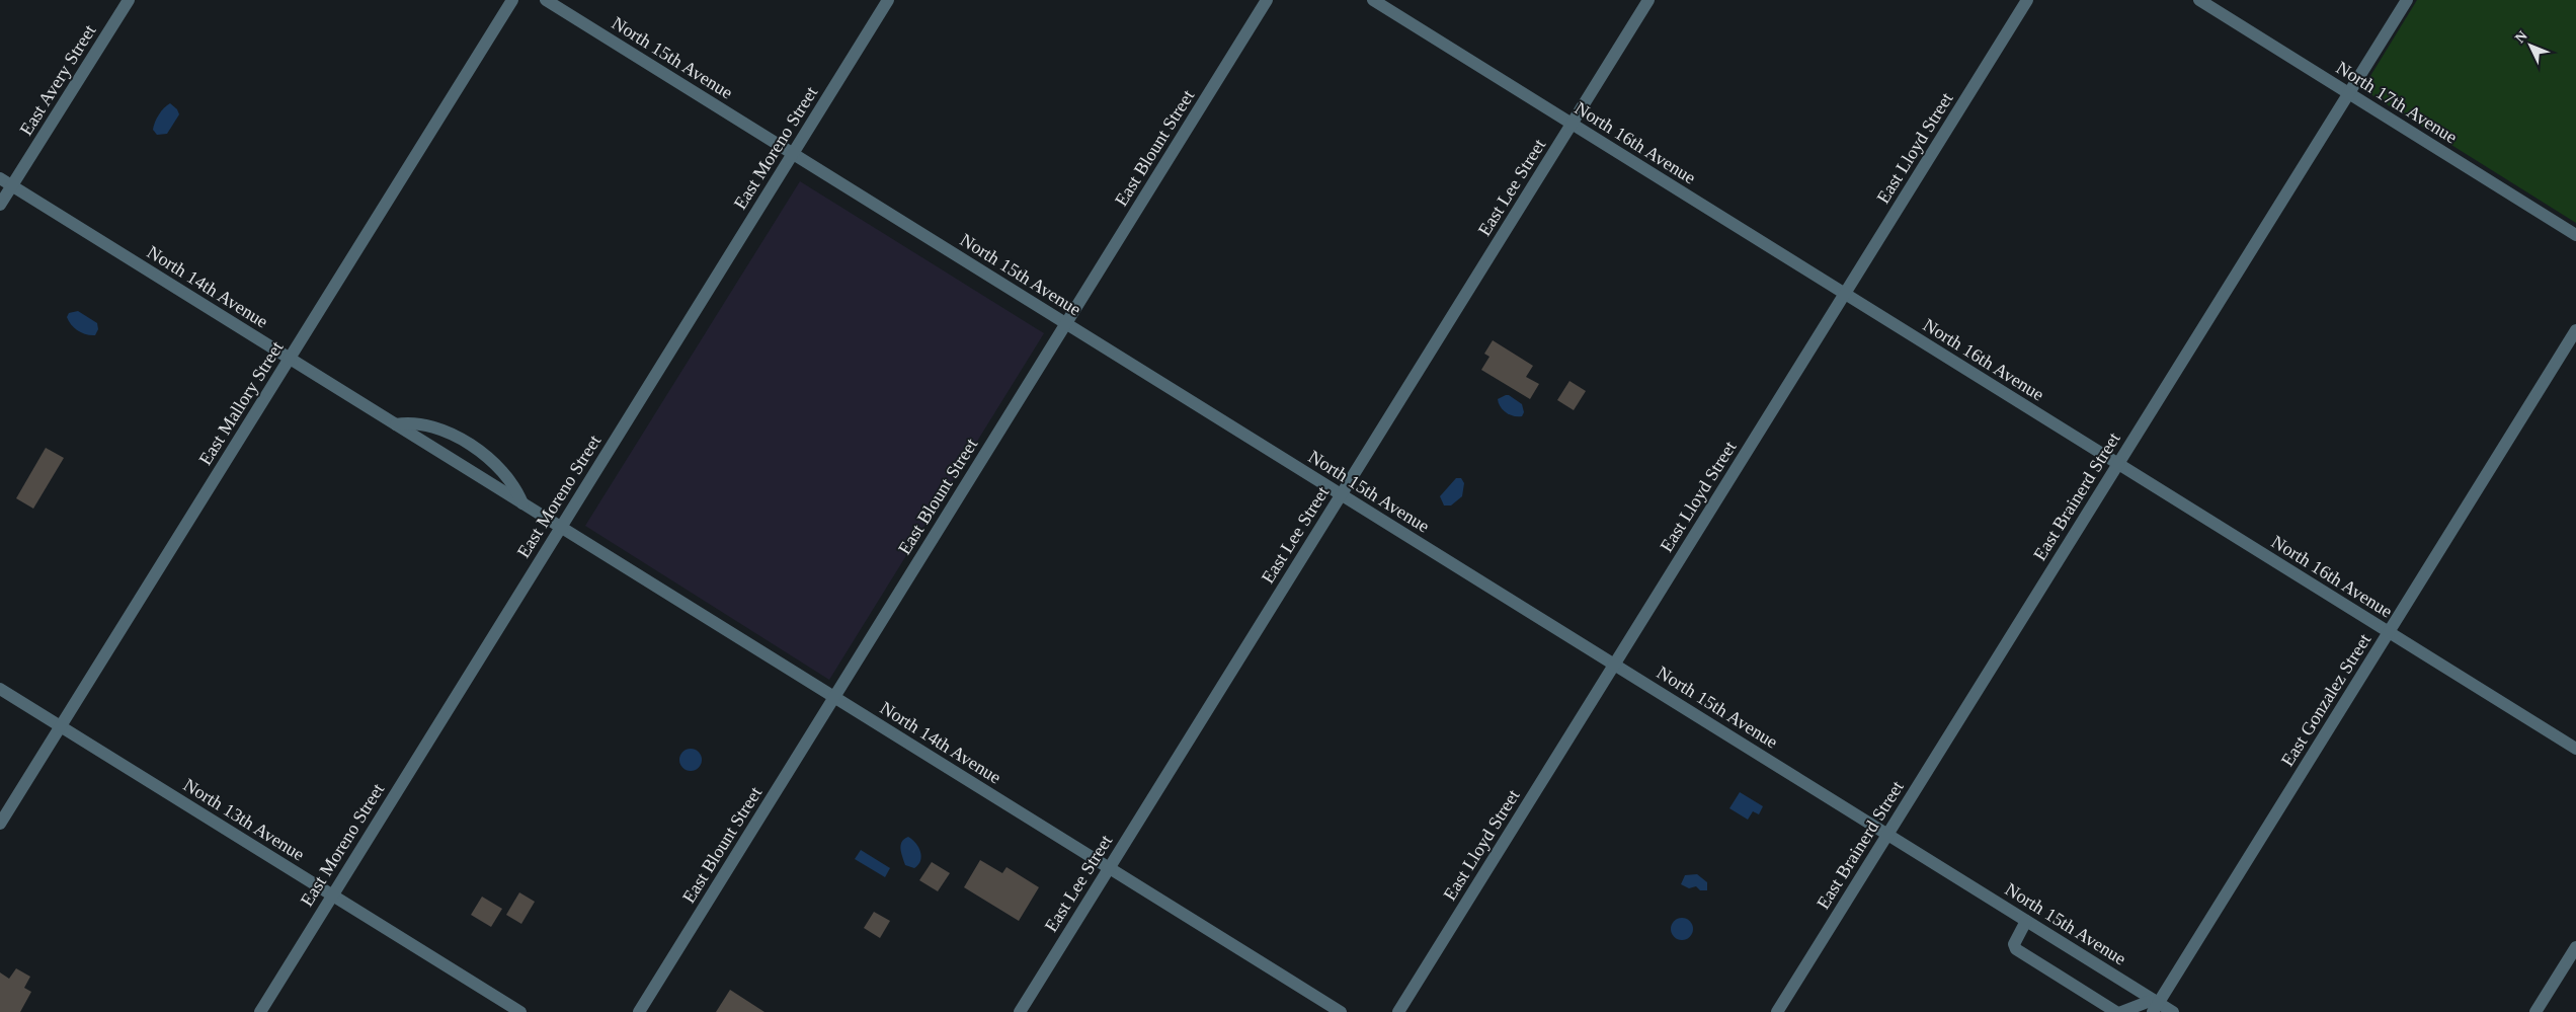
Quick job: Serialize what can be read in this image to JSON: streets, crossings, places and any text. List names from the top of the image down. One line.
{"streets":{"street":["North 15th Avenue","East Avery Street","North 17th Avenue","North 16th Avenue","East Moreno Street","East Blount Street","East Lloyd Street","East Lee Street","North 14th Avenue","East Mallory Street","East Brainerd Street","East Gonzalez Street","North 13th Avenue"]},"crossings":[["North 15th Avenue","East Moreno Street"],["North 15th Avenue","East Blount Street"],["North 15th Avenue","East Lloyd Street"],["North 15th Avenue","East Lee Street"],["North 15th Avenue","East Brainerd Street"],["North 15th Avenue","East Gonzalez Street"],["East Avery Street","North 14th Avenue"],["North 17th Avenue","East Brainerd Street"],["North 16th Avenue","East Lloyd Street"],["North 16th Avenue","East Lee Street"],["North 16th Avenue","East Brainerd Street"],["North 16th Avenue","East Gonzalez Street"],["East Moreno Street","North 14th Avenue"],["East Moreno Street","North 13th Avenue"],["East Blount Street","North 14th Avenue"],["East Lee Street","North 14th Avenue"],["North 14th Avenue","East Mallory Street"],["East Mallory Street","North 13th Avenue"]],"north":"top left"}
